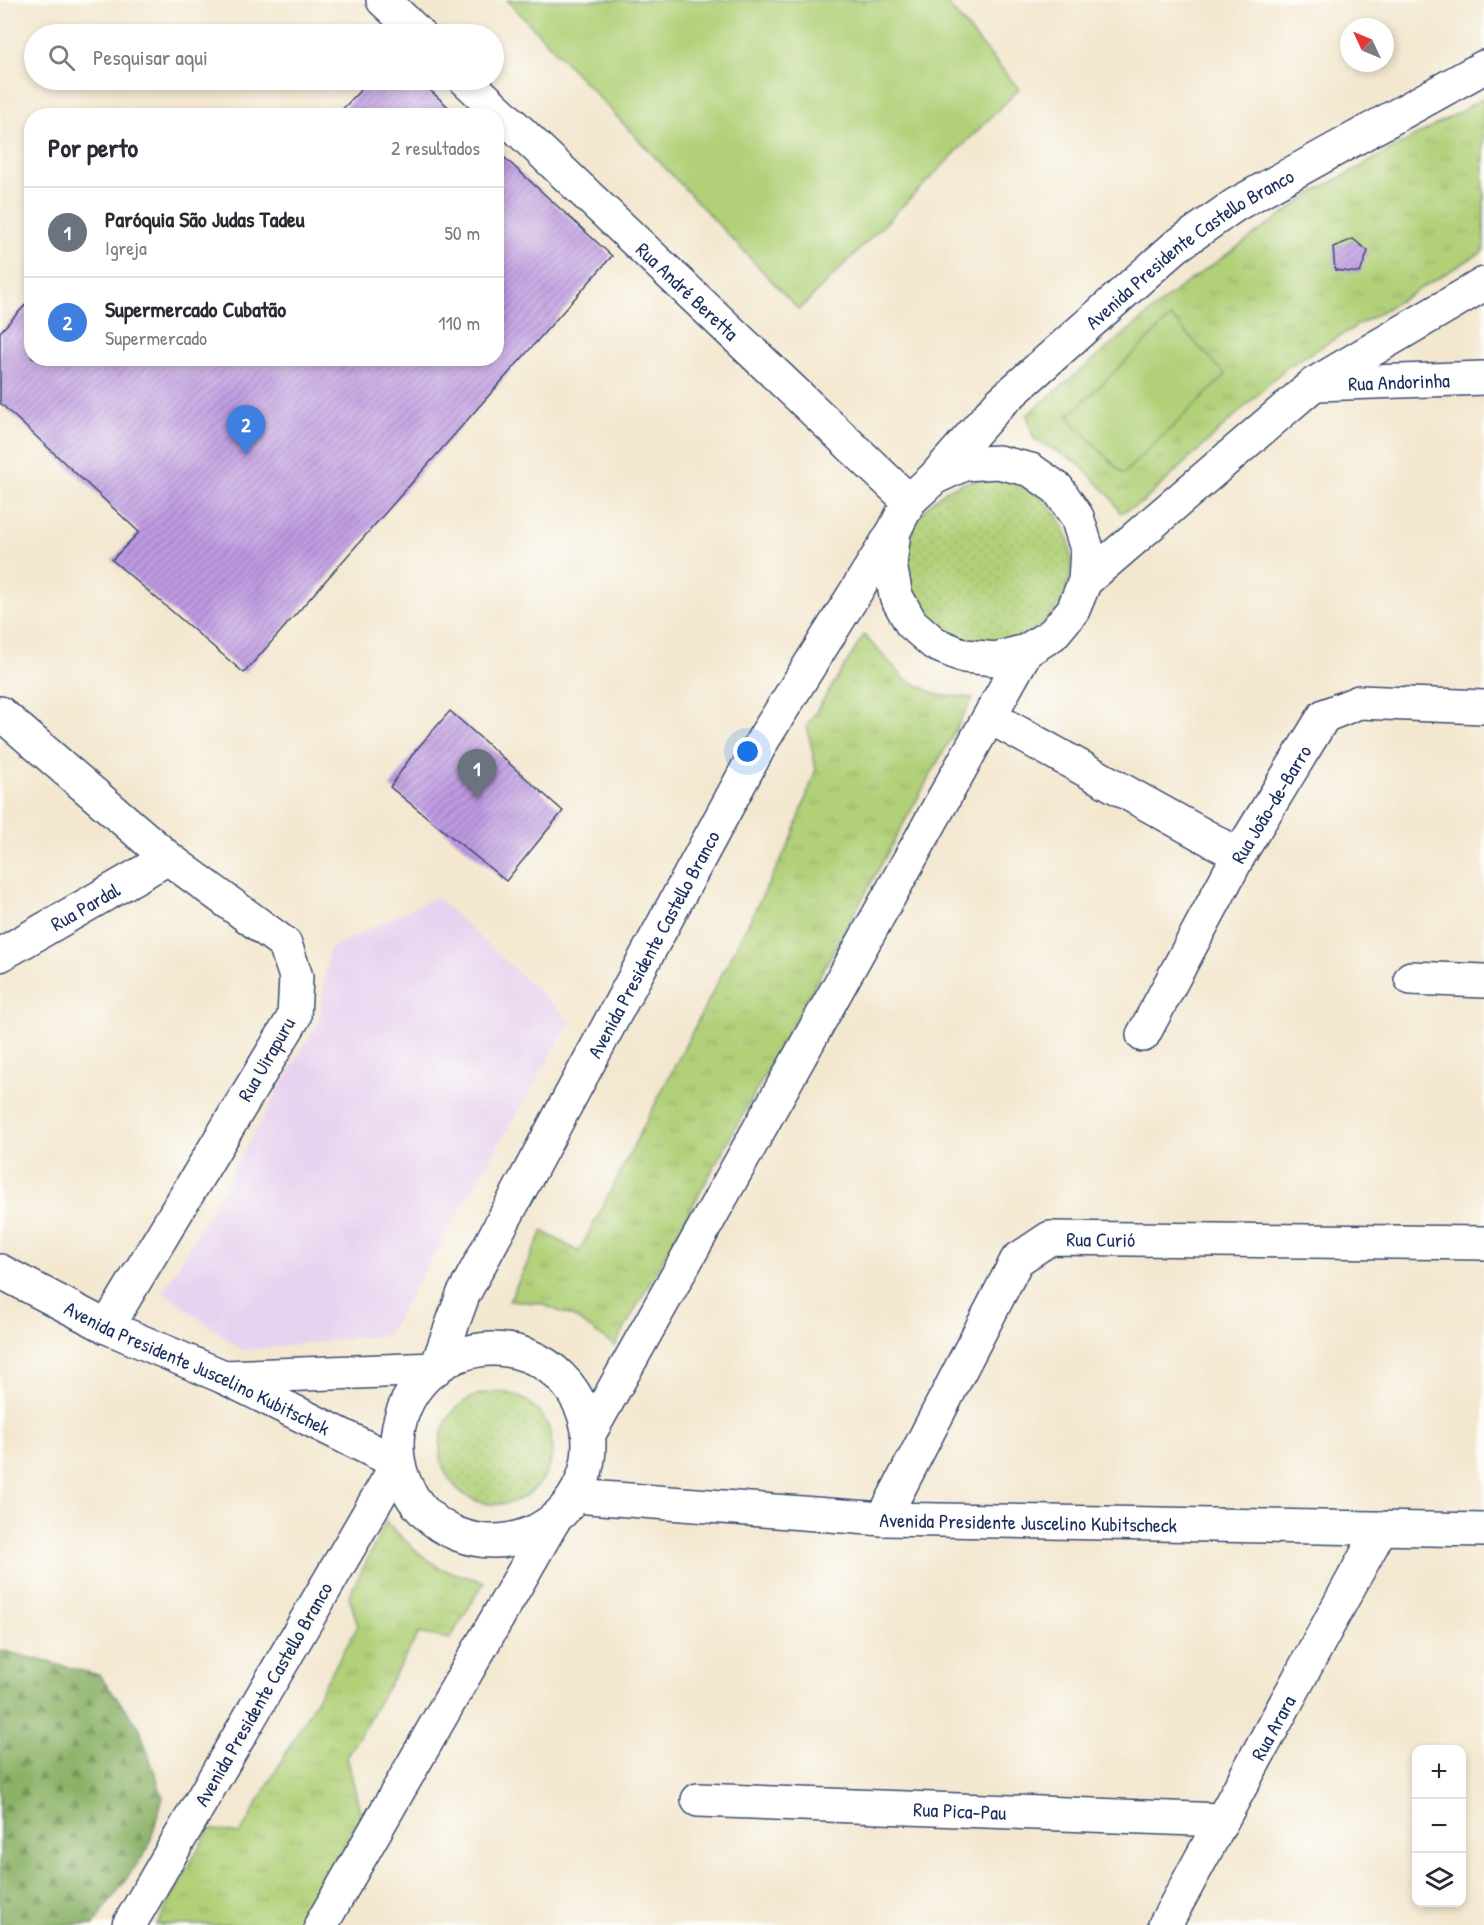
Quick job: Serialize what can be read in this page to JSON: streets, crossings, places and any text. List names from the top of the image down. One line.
{"streets":{"street":["Avenida Presidente Castello Branco","Rua André Beretta","Rua Andorinha","Rua João-de-Barro","Rua Pardal","Rua Uirapuru","Rua Curió","Avenida Presidente Juscelino Kubitschek","Avenida Presidente Juscelino Kubitscheck","Rua Arara","Rua Pica-Pau"]},"crossings":[["Avenida Presidente Castello Branco","Rua André Beretta"],["Avenida Presidente Castello Branco","Avenida Presidente Juscelino Kubitschek"],["Avenida Presidente Castello Branco","Avenida Presidente Juscelino Kubitscheck"],["Rua Pardal","Rua Uirapuru"],["Rua Uirapuru","Avenida Presidente Juscelino Kubitschek"],["Rua Curió","Avenida Presidente Juscelino Kubitscheck"],["Avenida Presidente Juscelino Kubitschek","Avenida Presidente Juscelino Kubitscheck"],["Avenida Presidente Juscelino Kubitscheck","Rua Arara"],["Rua Arara","Rua Pica-Pau"]],"north":"top left","page":{"search":"Pesquisar aqui","heading":["Por perto","2 resultados"],"list":[{"mark":"1","name":"Paróquia São Judas Tadeu","note":"Igreja","value":"50 m"},{"mark":"2","name":"Supermercado Cubatão","note":"Supermercado","value":"110 m"}],"pins":["2","1"],"map_buttons":["+","−"]}}
